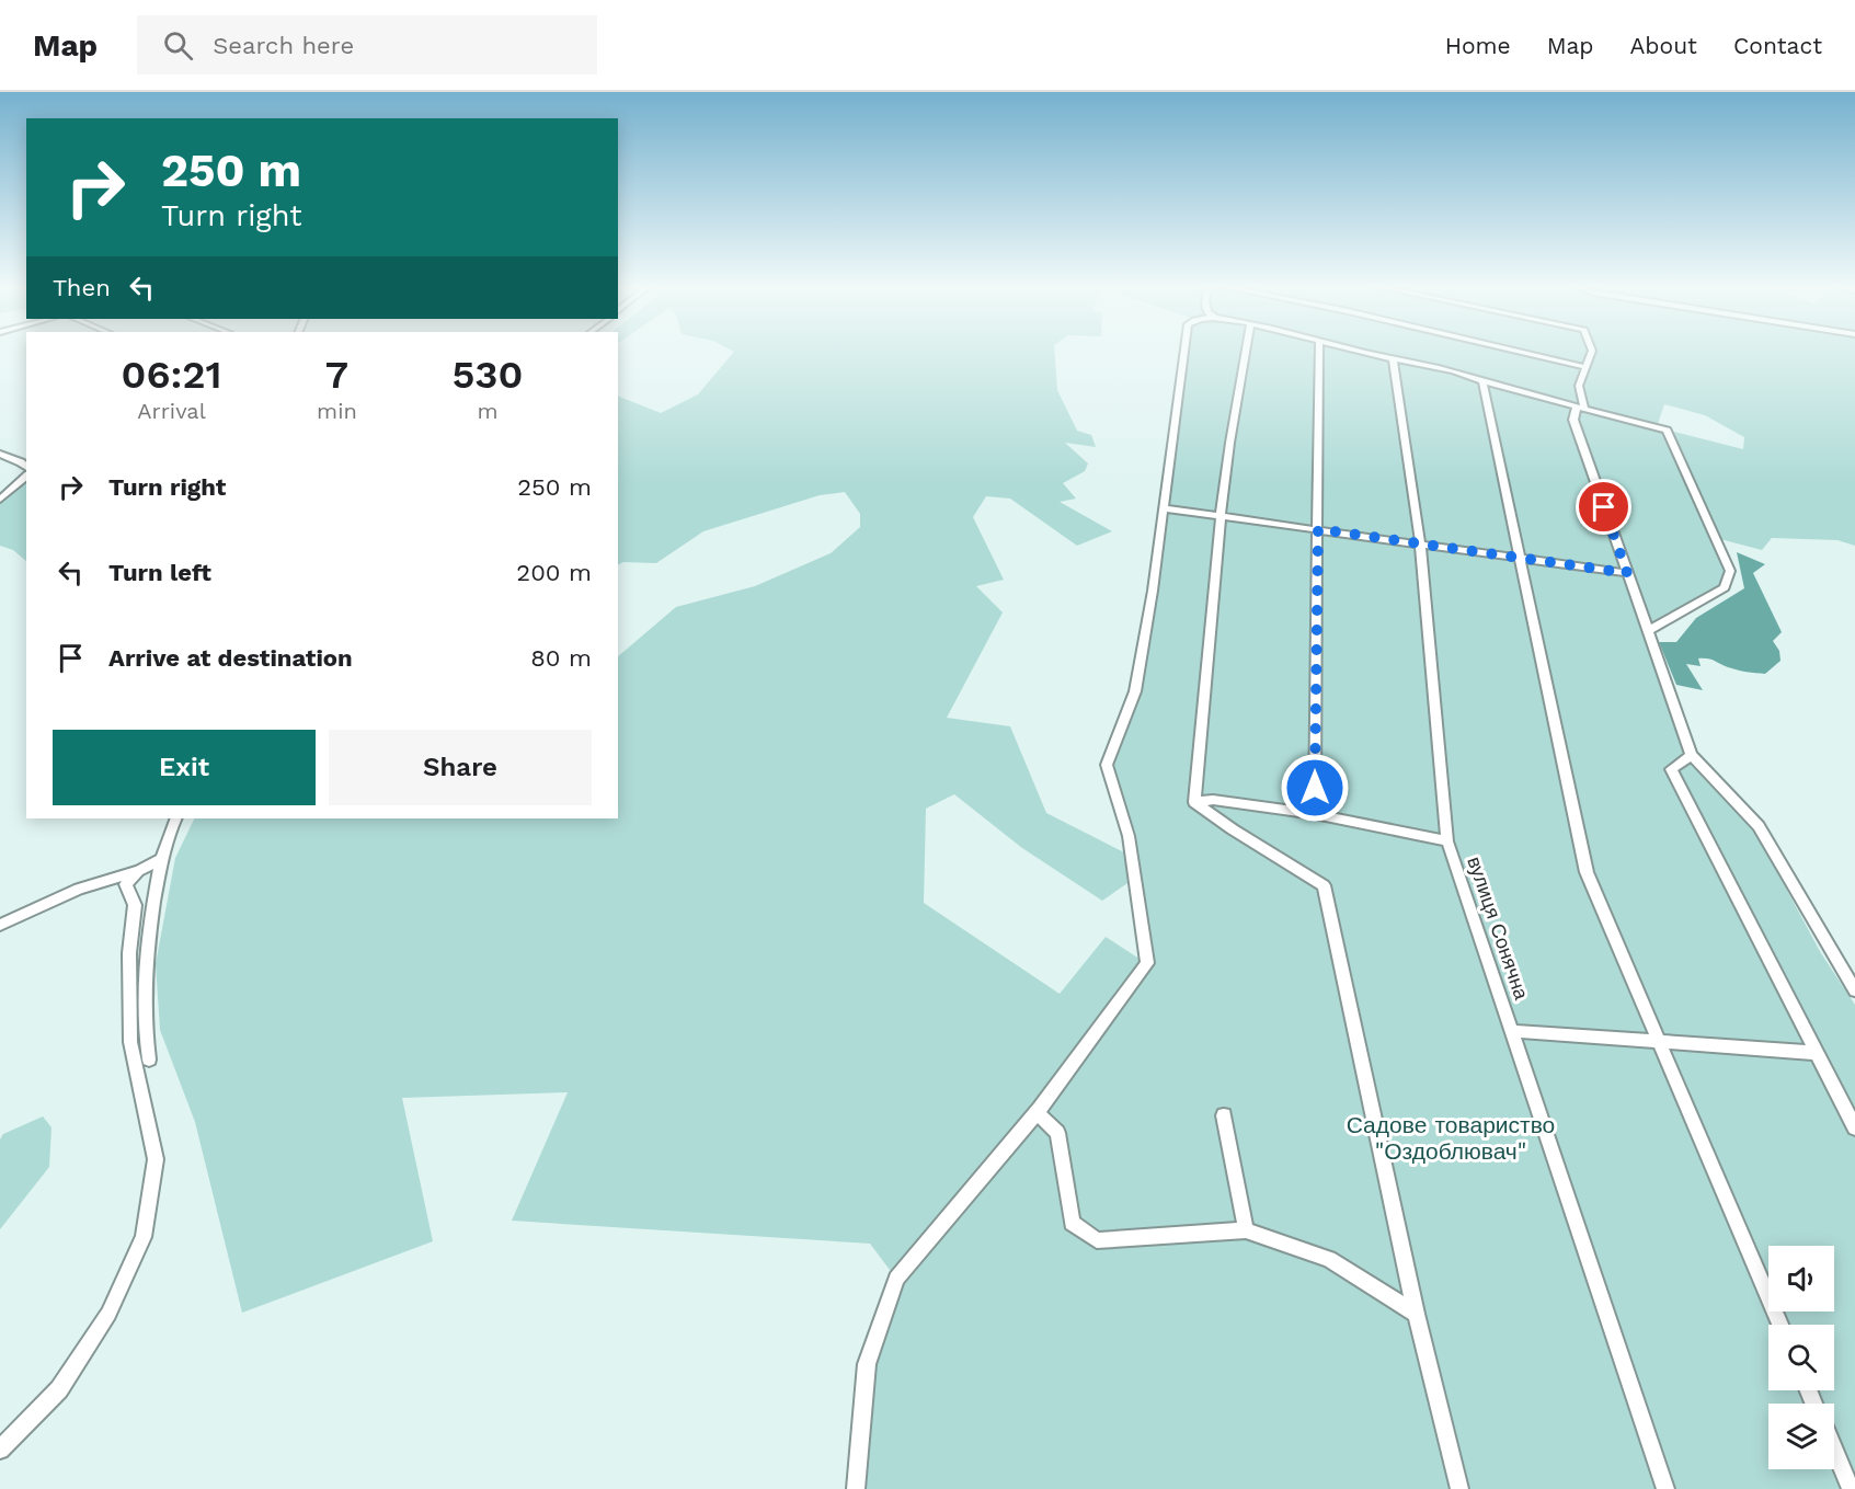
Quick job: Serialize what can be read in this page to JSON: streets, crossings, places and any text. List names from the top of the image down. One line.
{"streets":{"street":["вулиця Сонячна"]},"parks":["Садове товариство \"Оздоблювач\""],"page":{"header":"Map","search":"Search here","nav":["Home","Map","About","Contact"],"turn":["250 m","Turn right"],"then":"Then","eta":["06:21","Arrival","7","min","530","m"],"list":[{"name":"Turn right","value":"250 m"},{"name":"Turn left","value":"200 m"},{"name":"Arrive at destination","value":"80 m"}],"buttons":["Exit","Share"]}}
